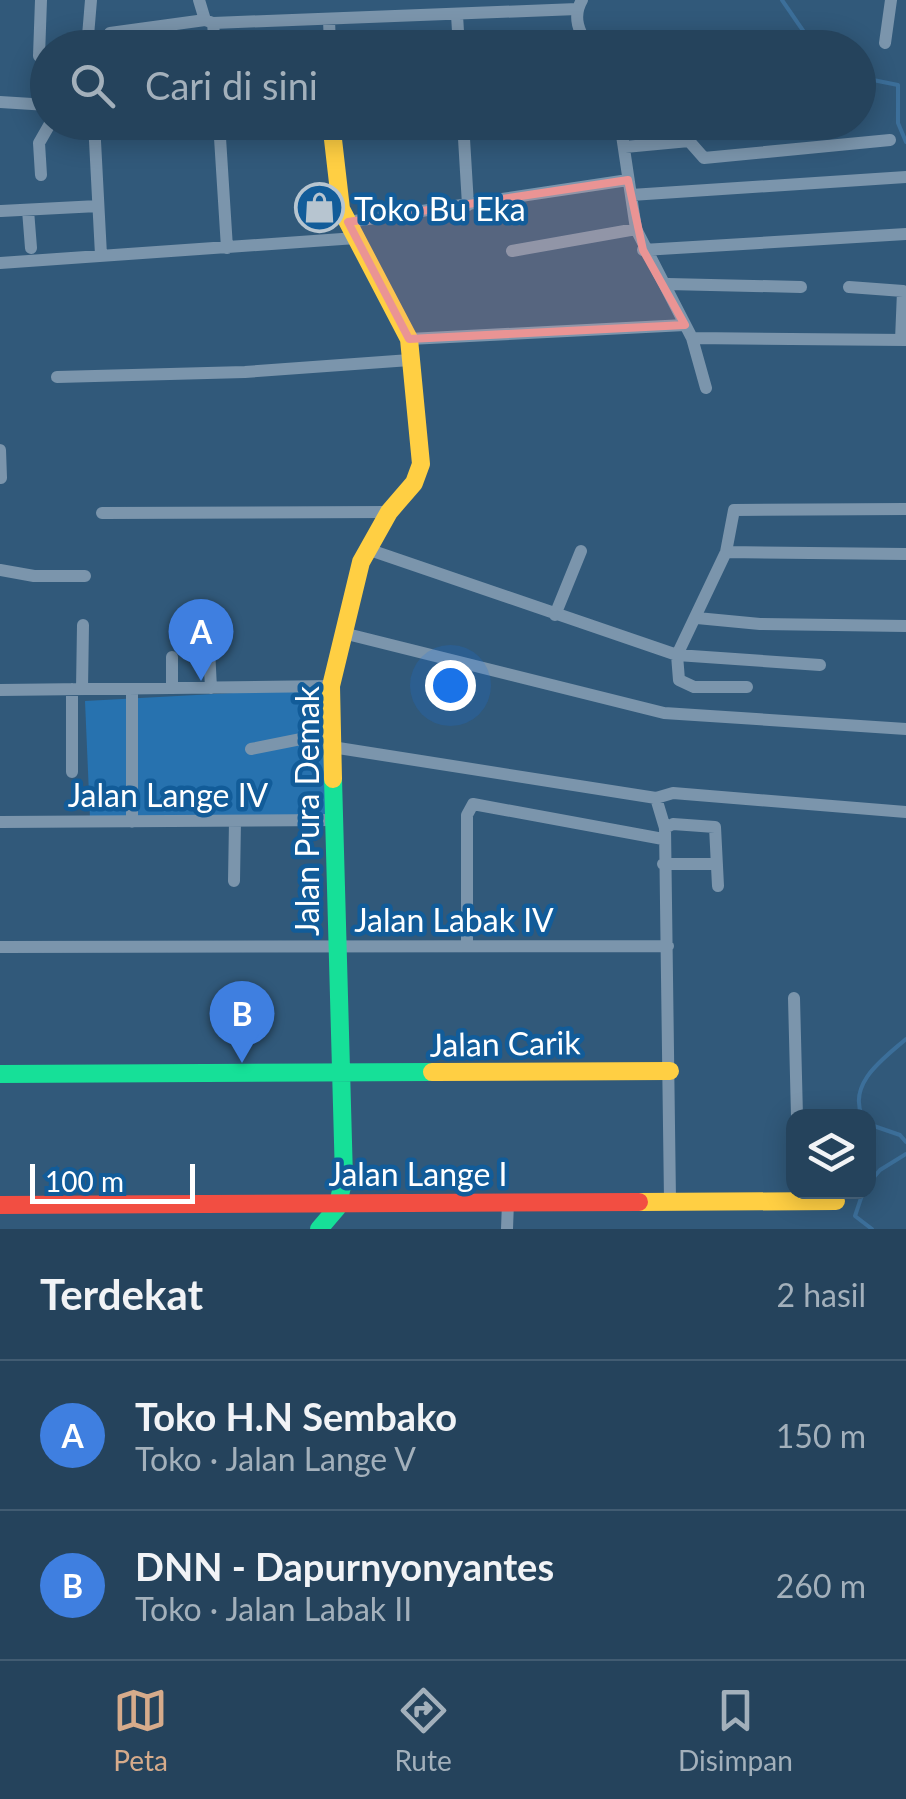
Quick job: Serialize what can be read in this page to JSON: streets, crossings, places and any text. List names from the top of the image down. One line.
{"streets":{"street":["Jalan Lange IV","Jalan Pura Demak","Jalan Labak IV","Jalan Carik","Jalan Lange I"]},"crossings":[["Jalan Lange IV","Jalan Pura Demak"],["Jalan Pura Demak","Jalan Labak IV"],["Jalan Pura Demak","Jalan Carik"],["Jalan Pura Demak","Jalan Lange I"]],"places":{"shop":["Toko Bu Eka"]},"scale_bar":"100 m","page":{"search":"Cari di sini","pins":["A","B"],"scale":"100 m","heading":["Terdekat","2 hasil"],"list":[{"mark":"A","name":"Toko H.N Sembako","note":"Toko · Jalan Lange V","value":"150 m"},{"mark":"B","name":"DNN - Dapurnyonyantes","note":"Toko · Jalan Labak II","value":"260 m"}],"nav":["Peta","Rute","Disimpan"]}}
